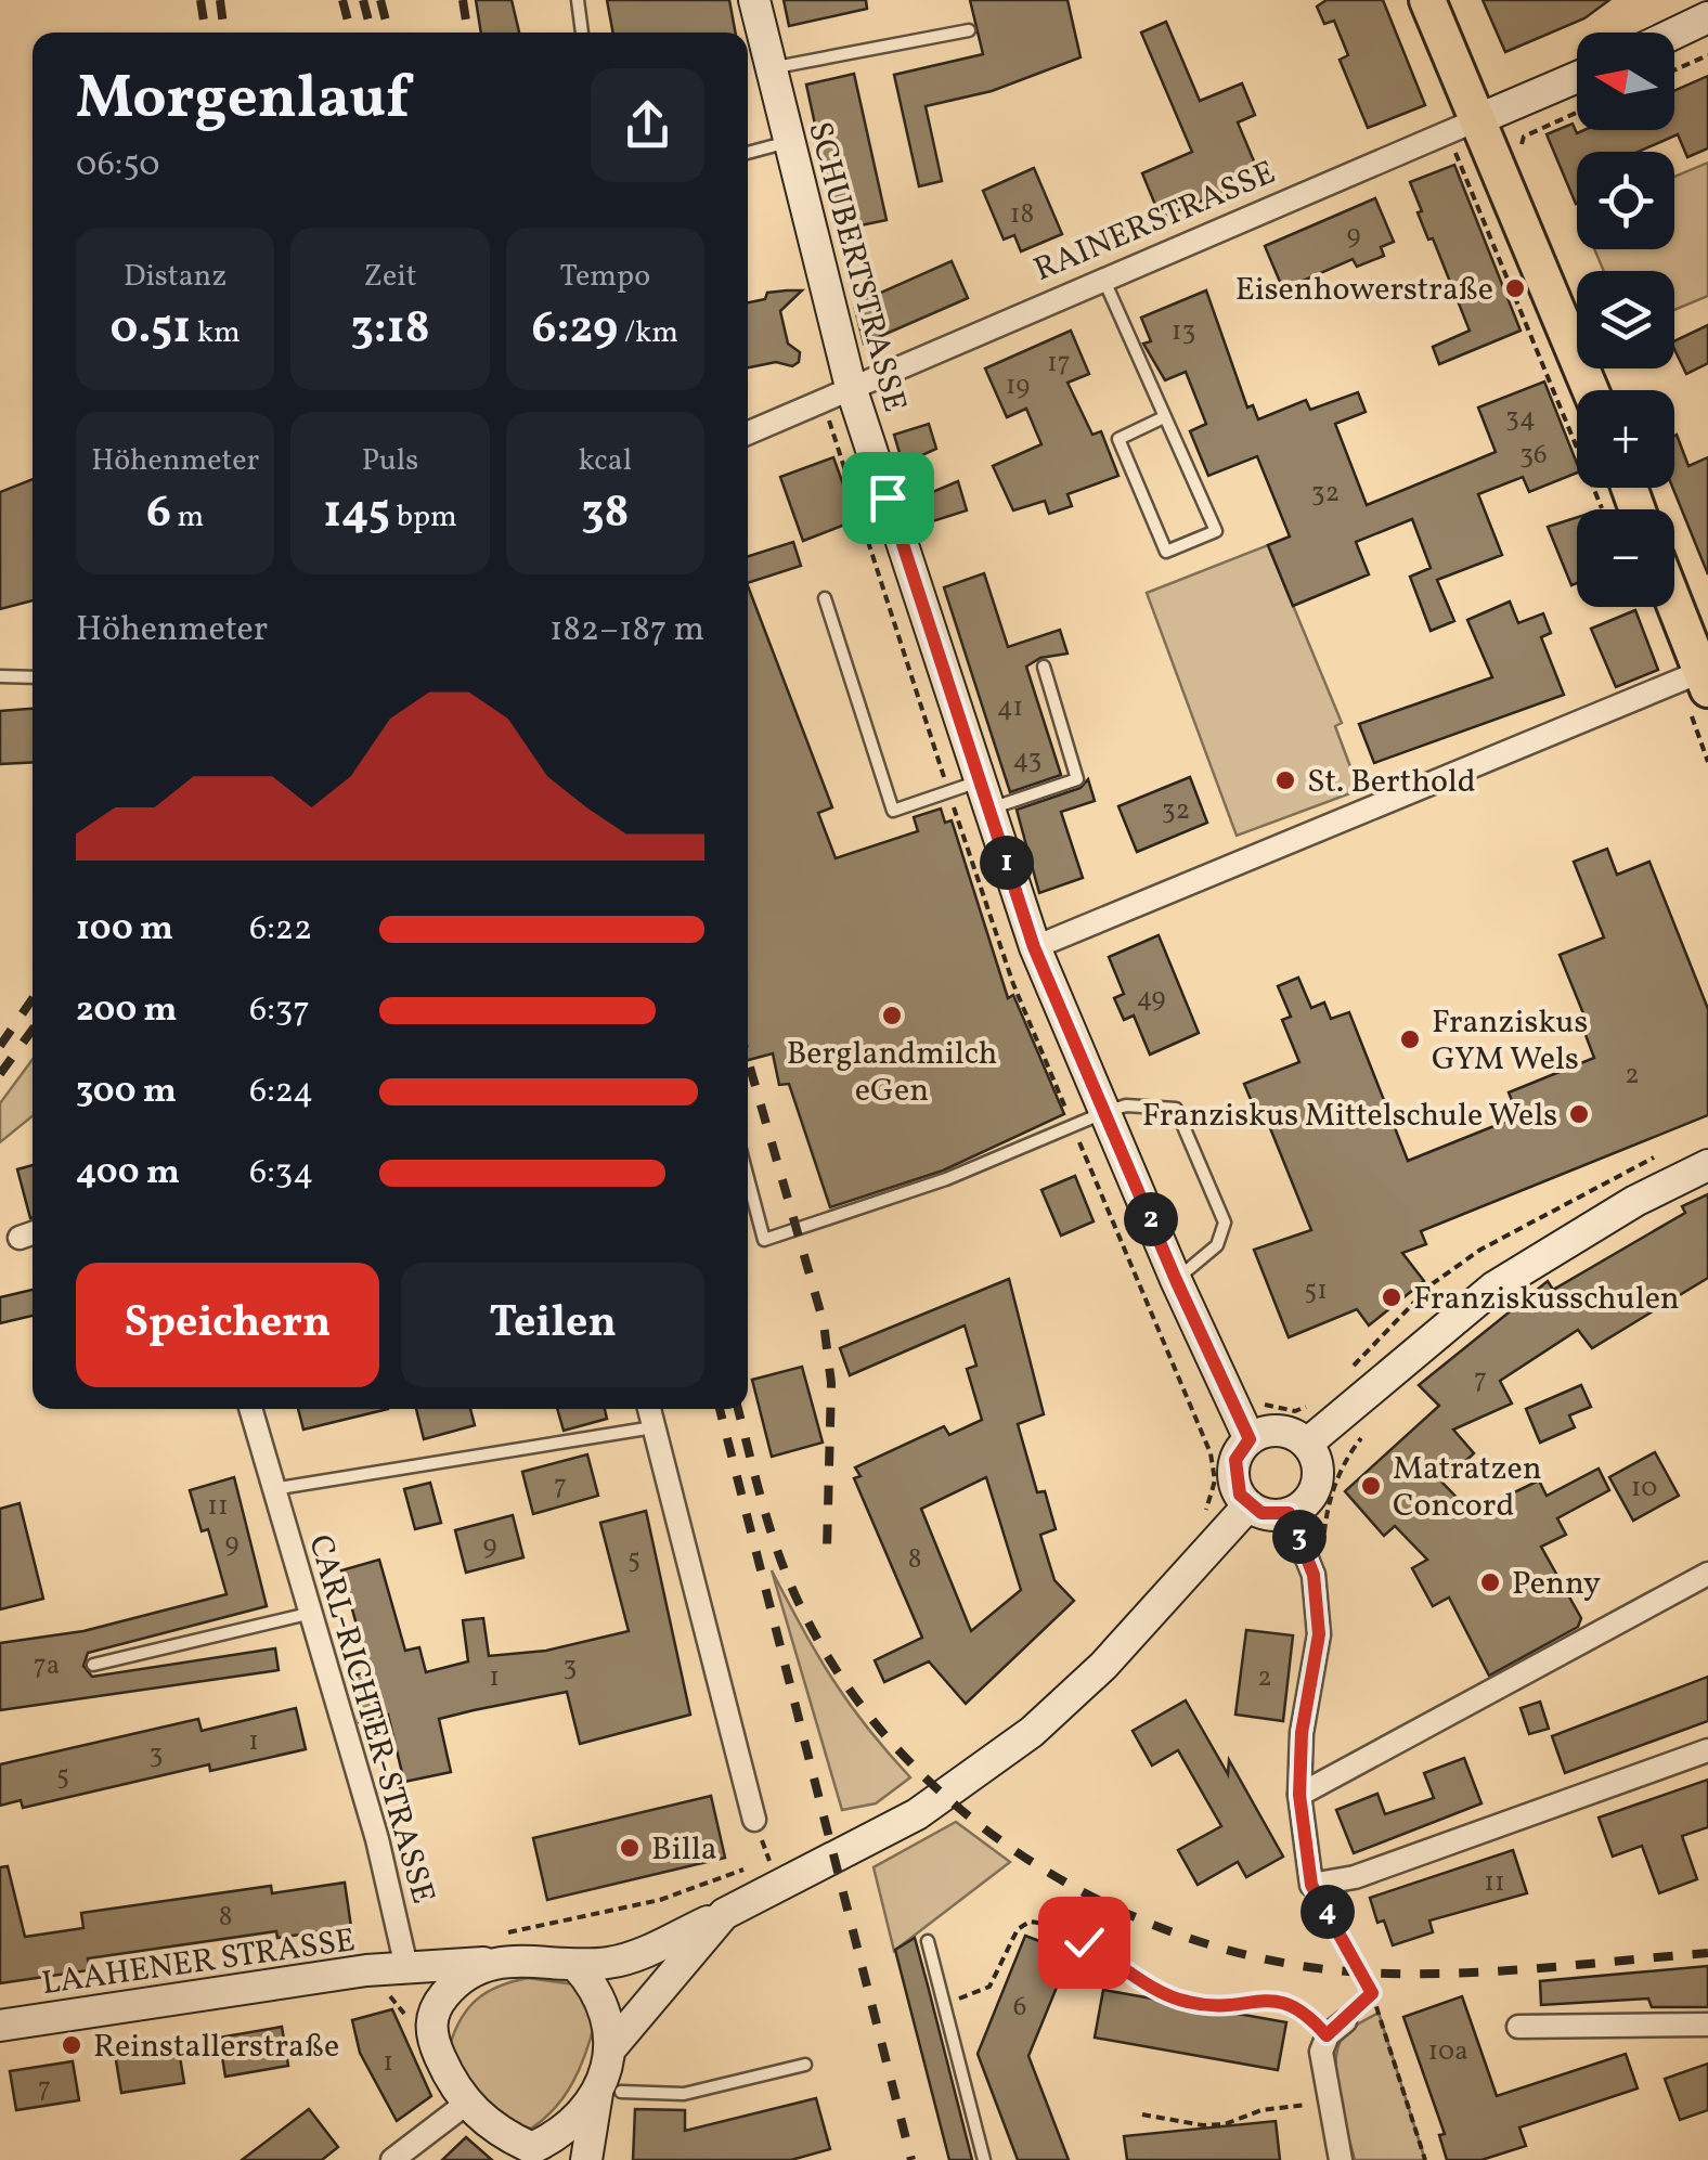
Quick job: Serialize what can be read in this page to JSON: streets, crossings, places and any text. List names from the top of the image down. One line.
{"streets":{"main road":["RAINERSTRASSE","SCHUBERTSTRASSE","LAAHENER STRASSE"],"street":["CARL-RICHTER-STRASSE"]},"crossings":[["RAINERSTRASSE","SCHUBERTSTRASSE"],["CARL-RICHTER-STRASSE","LAAHENER STRASSE"]],"places":["Eisenhowerstraße","St. Berthold","Berglandmilch eGen","Franziskus GYM Wels","Franziskus Mittelschule Wels","Franziskusschulen","Matratzen Concord","Penny","Billa","Reinstallerstraße"],"house_numbers":["18","9","13","17","19","34","36","32","41","43","32","49","2","51","7","7","10","11","9","9","5","8","7a","3","1","2","1","3","5","11","8","6","10a","1","7"],"north":"left","page":{"map_buttons":["+","−"],"heading":["Morgenlauf","06:50"],"stats":[["Distanz","0.51 km"],["Zeit","3:18"],["Tempo","6:29 /km"],["Höhenmeter","6 m"],["Puls","145 bpm"],["kcal","38"]],"chart":["Höhenmeter","182–187 m"],"pins":["1","2","3","4"],"list":[{"name":"100 m","note":"6:22"},{"name":"200 m","note":"6:37"},{"name":"300 m","note":"6:24"},{"name":"400 m","note":"6:34"}],"buttons":["Speichern","Teilen"]}}
